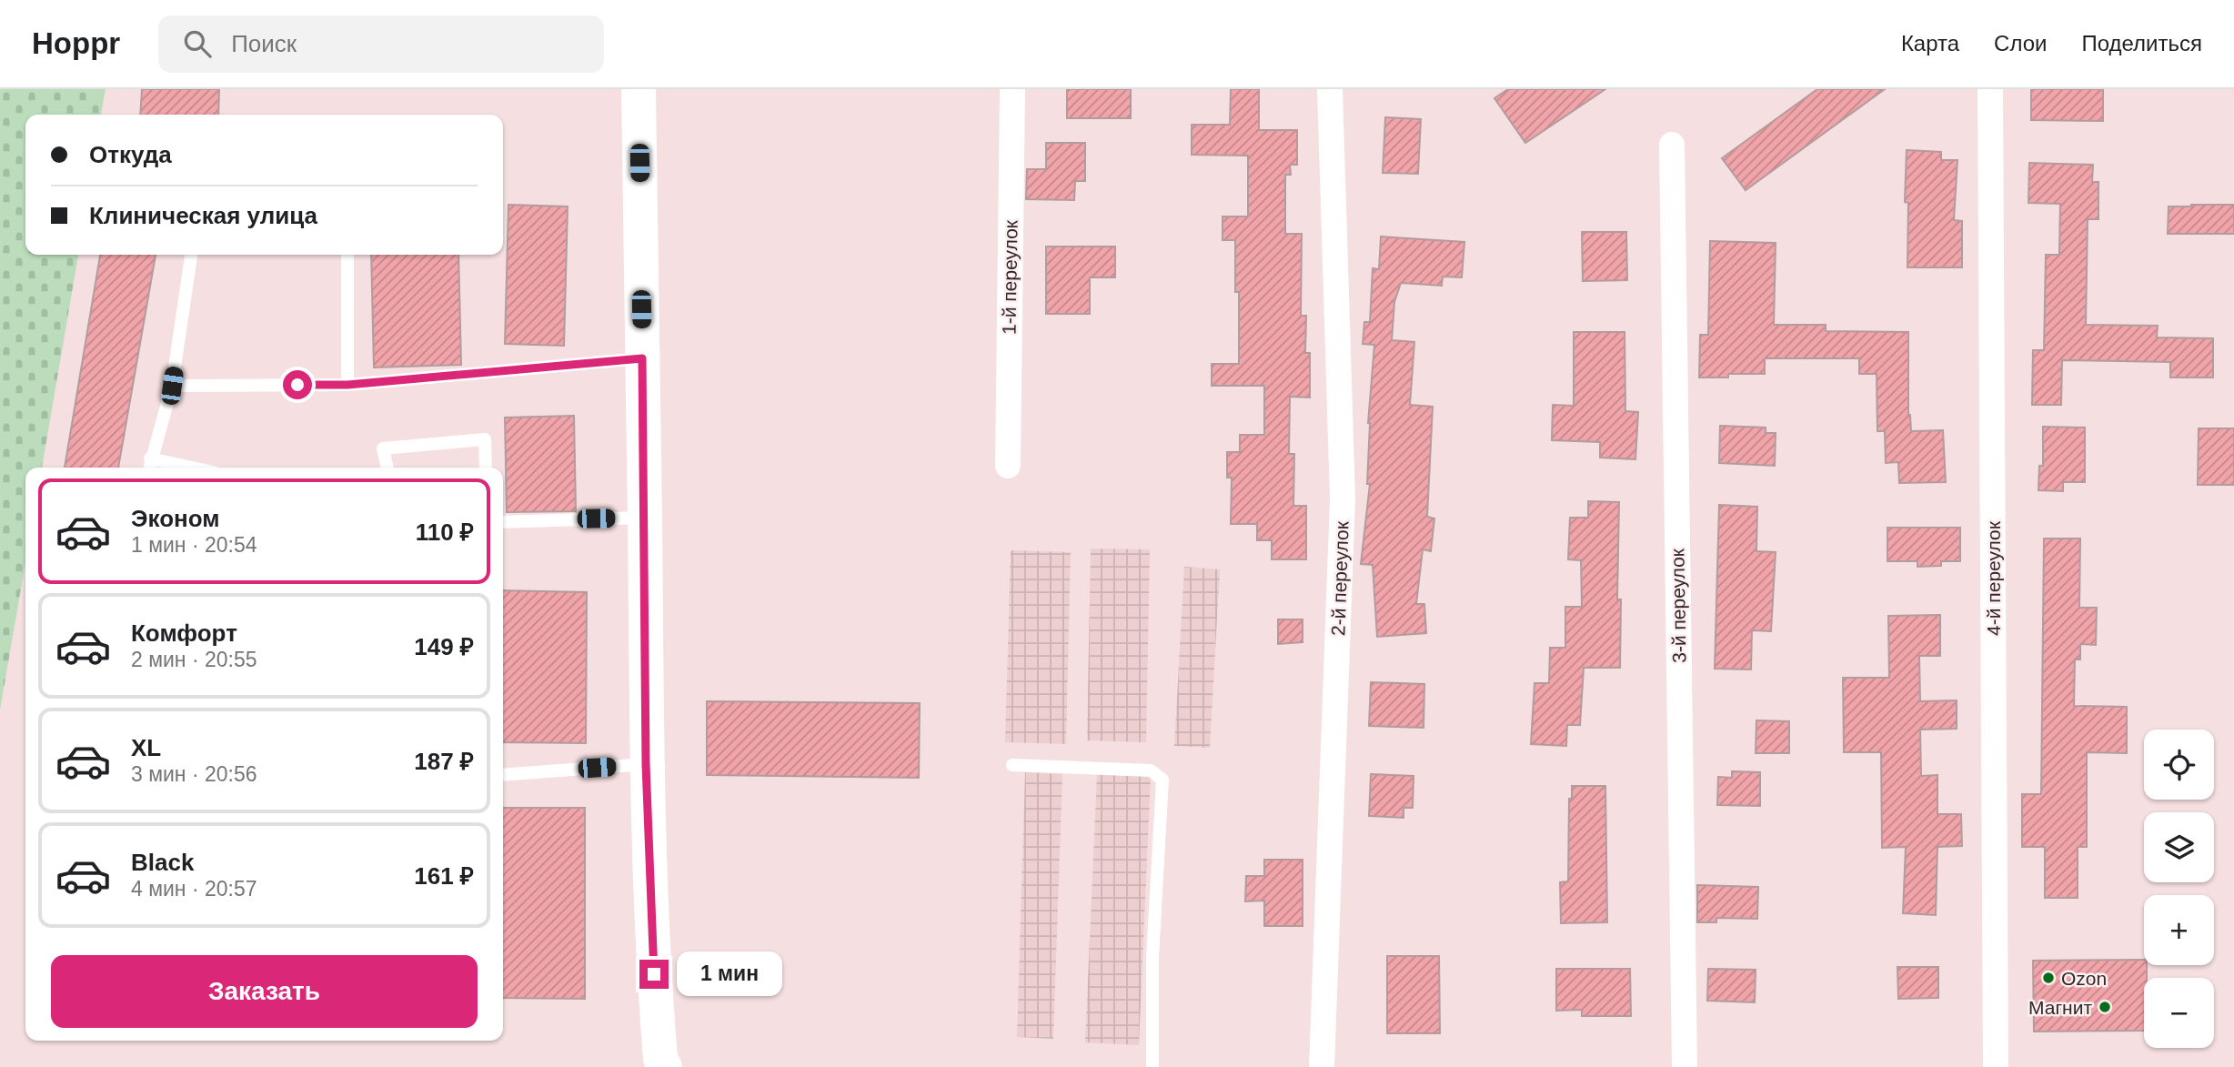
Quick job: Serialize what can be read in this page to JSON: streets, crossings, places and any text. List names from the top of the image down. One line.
{"streets":{"street":["1-й переулок","2-й переулок","4-й переулок","3-й переулок"]},"places":["Ozon","Магнит"],"page":{"header":"Hoppr","search":"Поиск","nav":["Карта","Слои","Поделиться"],"banner":["Откуда","Клиническая улица"],"list":[{"name":"Эконом","note":"1 мин · 20:54","value":"110 ₽"},{"name":"Комфорт","note":"2 мин · 20:55","value":"149 ₽"},{"name":"XL","note":"3 мин · 20:56","value":"187 ₽"},{"name":"Black","note":"4 мин · 20:57","value":"161 ₽"}],"map_buttons":["+","−"],"buttons":"Заказать","bubble":"1 мин"}}
